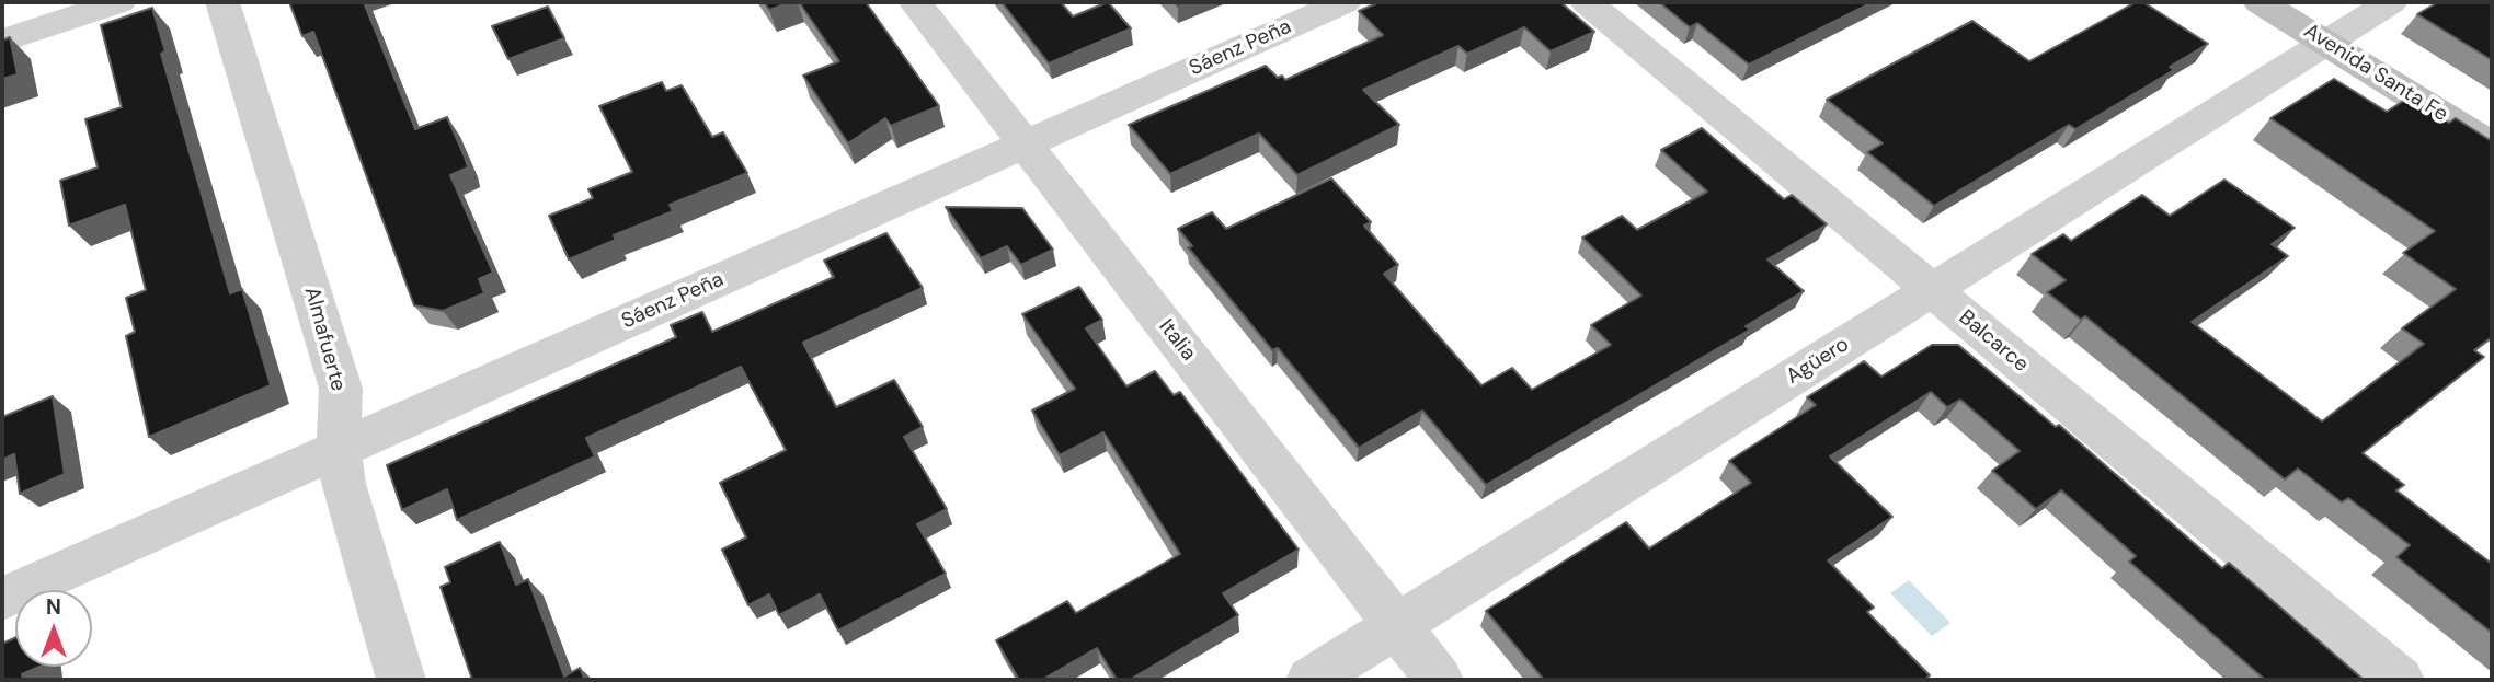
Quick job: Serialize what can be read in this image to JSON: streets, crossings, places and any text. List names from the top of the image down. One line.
{"streets":{"main road":["Avenida Santa Fe"],"street":["Sáenz Peña","Almafuerte","Italia","Balcarce","Agüero"]},"crossings":[["Sáenz Peña","Almafuerte"],["Sáenz Peña","Italia"],["Avenida Santa Fe","Agüero"],["Italia","Agüero"],["Balcarce","Agüero"]],"north":"top"}
